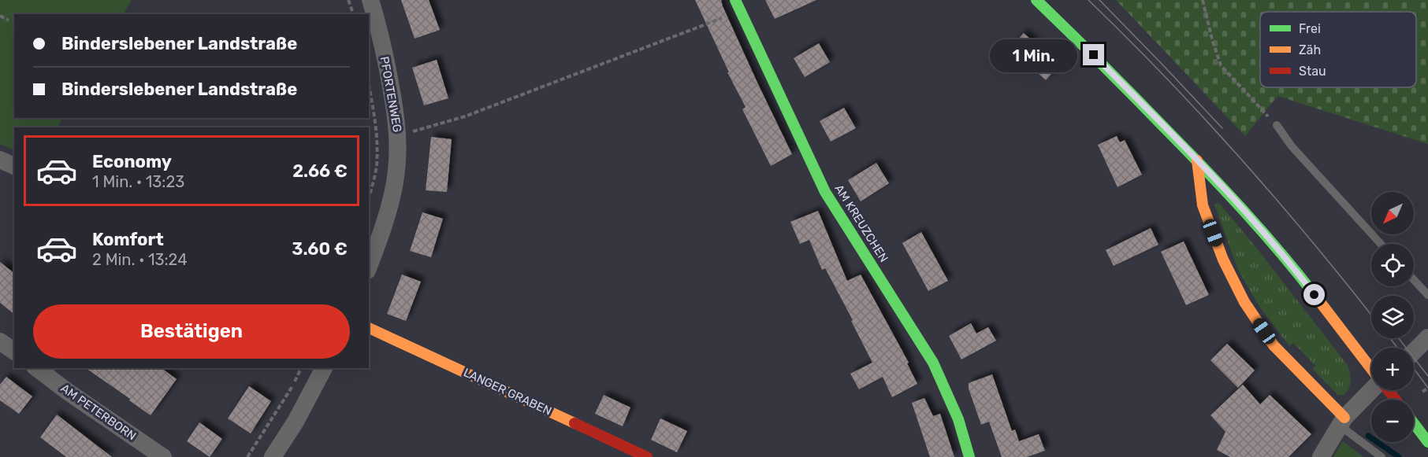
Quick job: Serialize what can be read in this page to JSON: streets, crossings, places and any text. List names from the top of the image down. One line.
{"streets":{"street":["PFORTENWEG","AM KREUZCHEN","LANGER GRABEN","AM PETERBORN"]},"legend":["Frei","Zäh","Stau"],"north":"bottom left","page":{"banner":["Binderslebener Landstraße","Binderslebener Landstraße"],"bubble":"1 Min.","list":[{"name":"Economy","note":"1 Min. · 13:23","value":"2.66 €"},{"name":"Komfort","note":"2 Min. · 13:24","value":"3.60 €"}],"map_buttons":["+","−"],"buttons":"Bestätigen"}}
